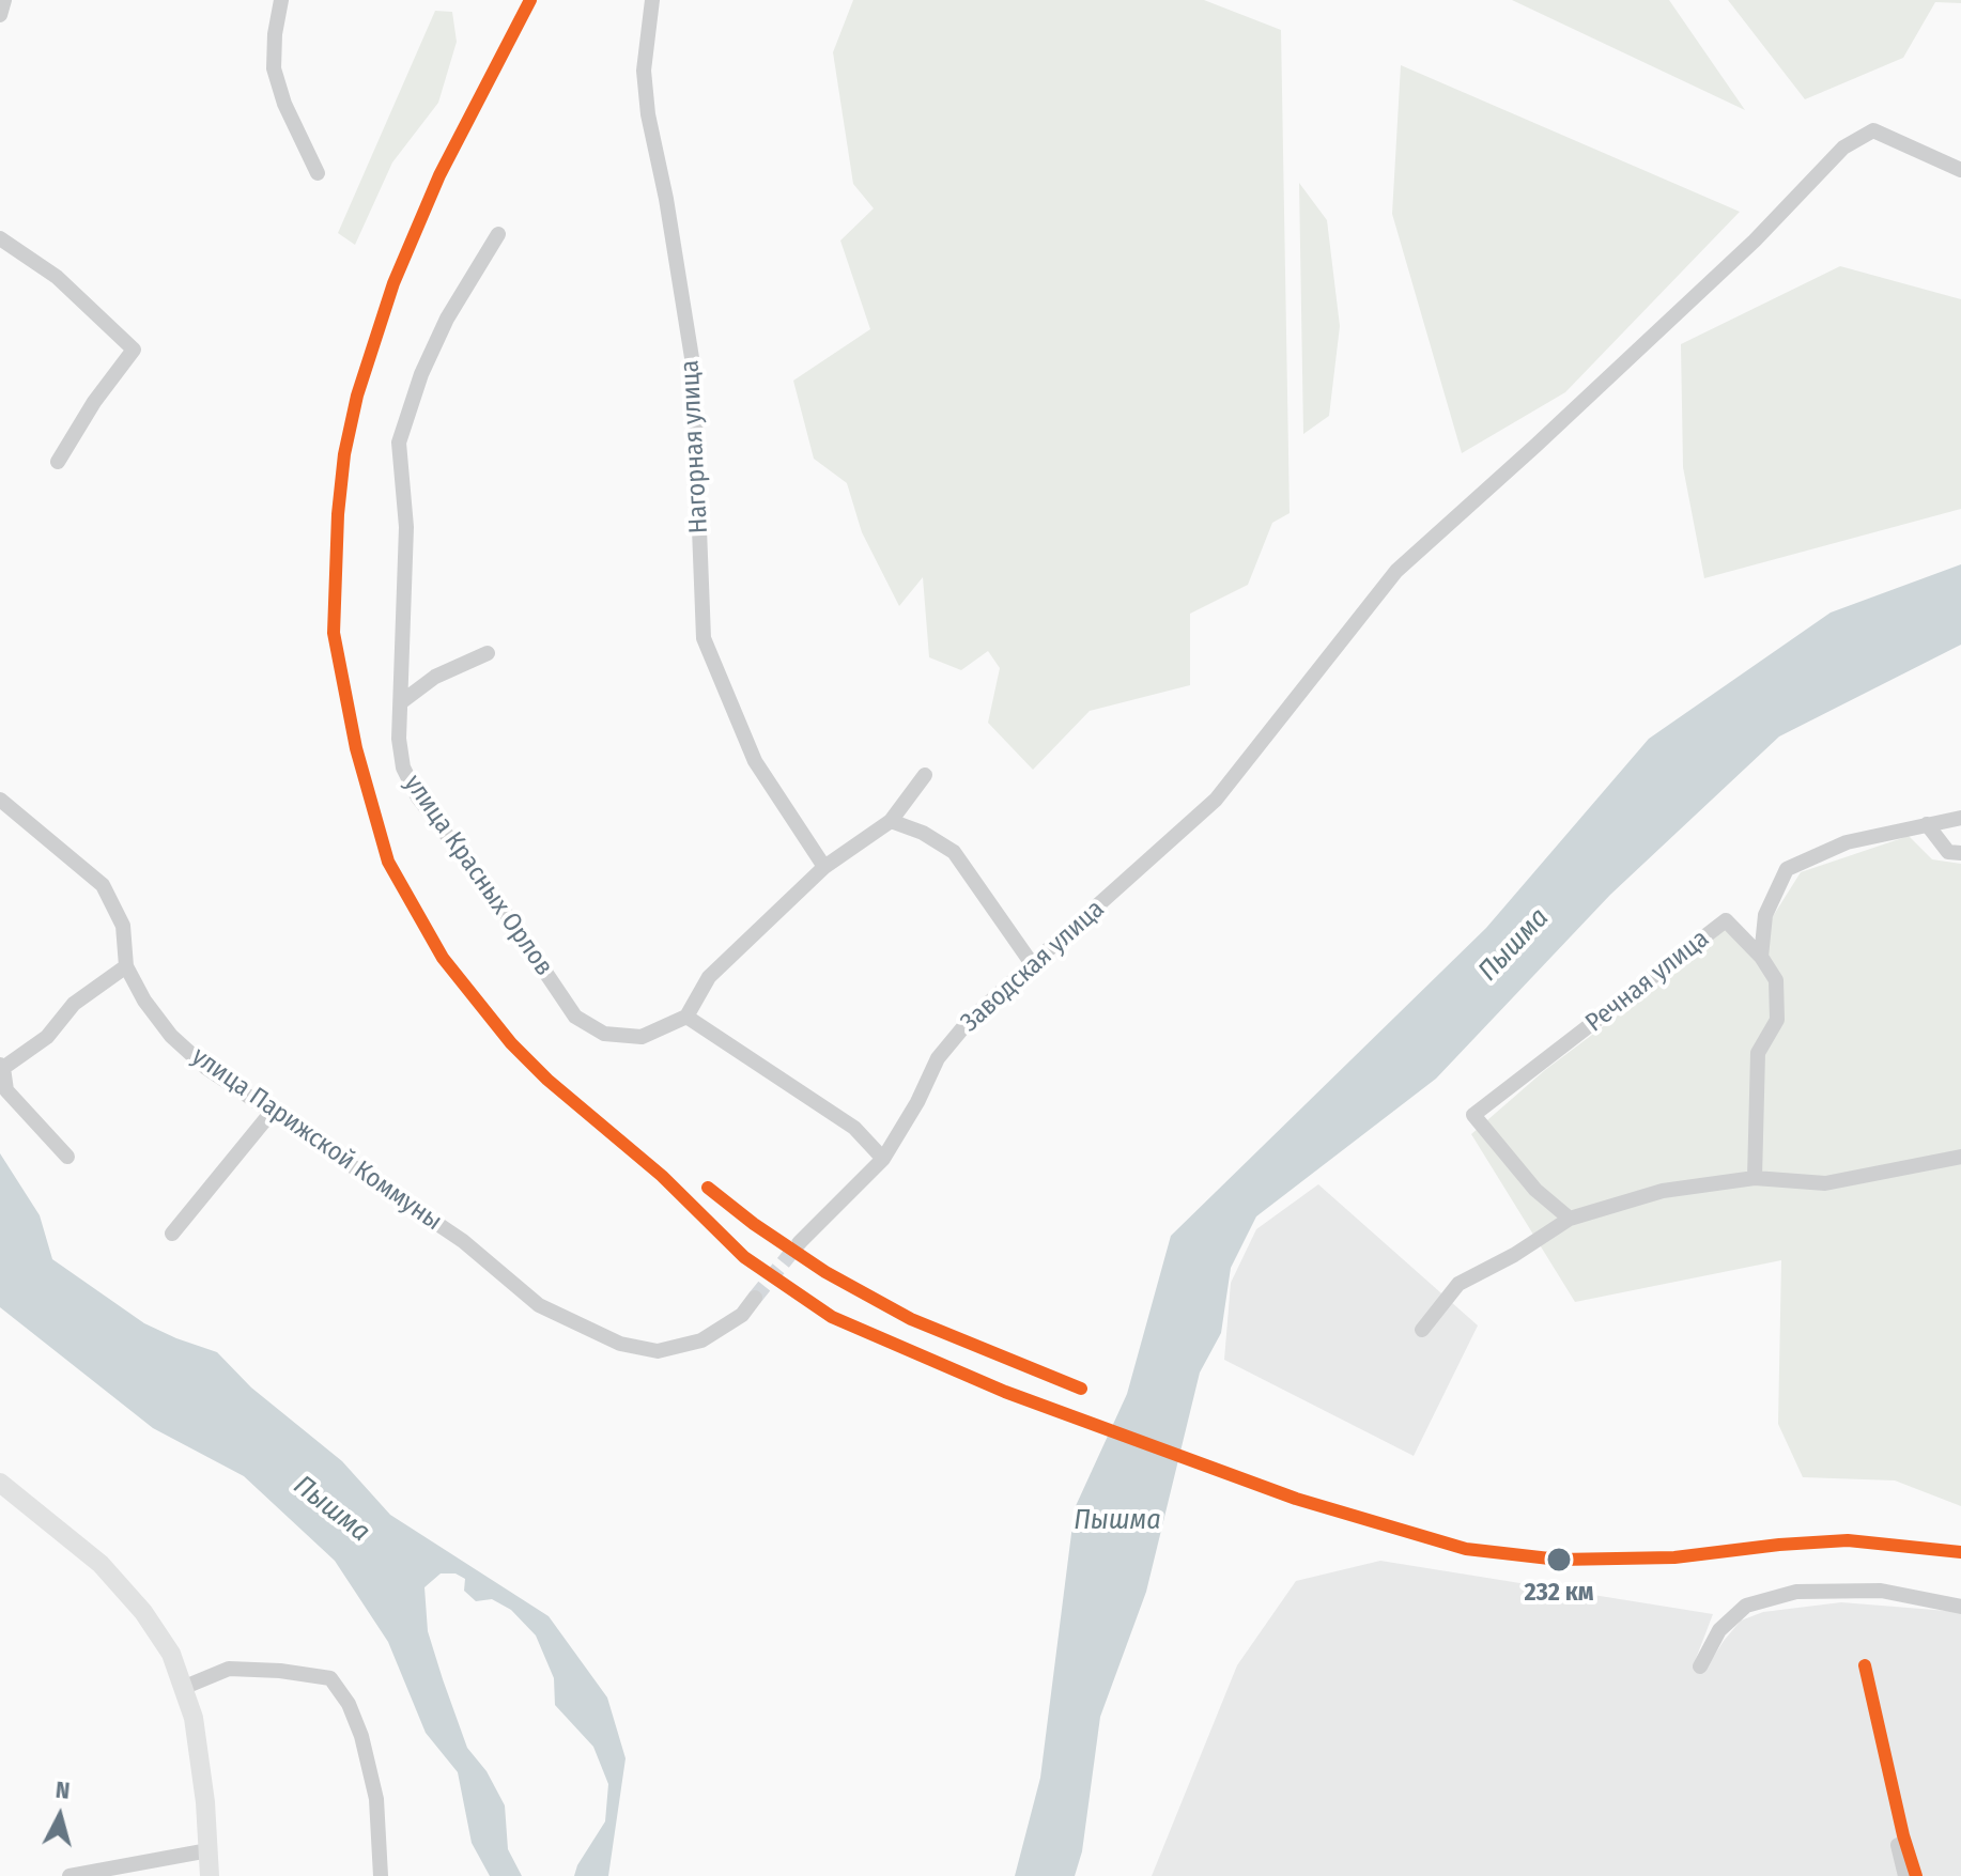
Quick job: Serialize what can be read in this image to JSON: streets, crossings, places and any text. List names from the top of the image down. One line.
{"streets":{"street":["Нагорная улица","улица Красных Орлов","Заводская улица","Речная улица","улица Парижской Коммуны"]},"water":["Пышма"],"places":["232 км"],"north":"top"}
